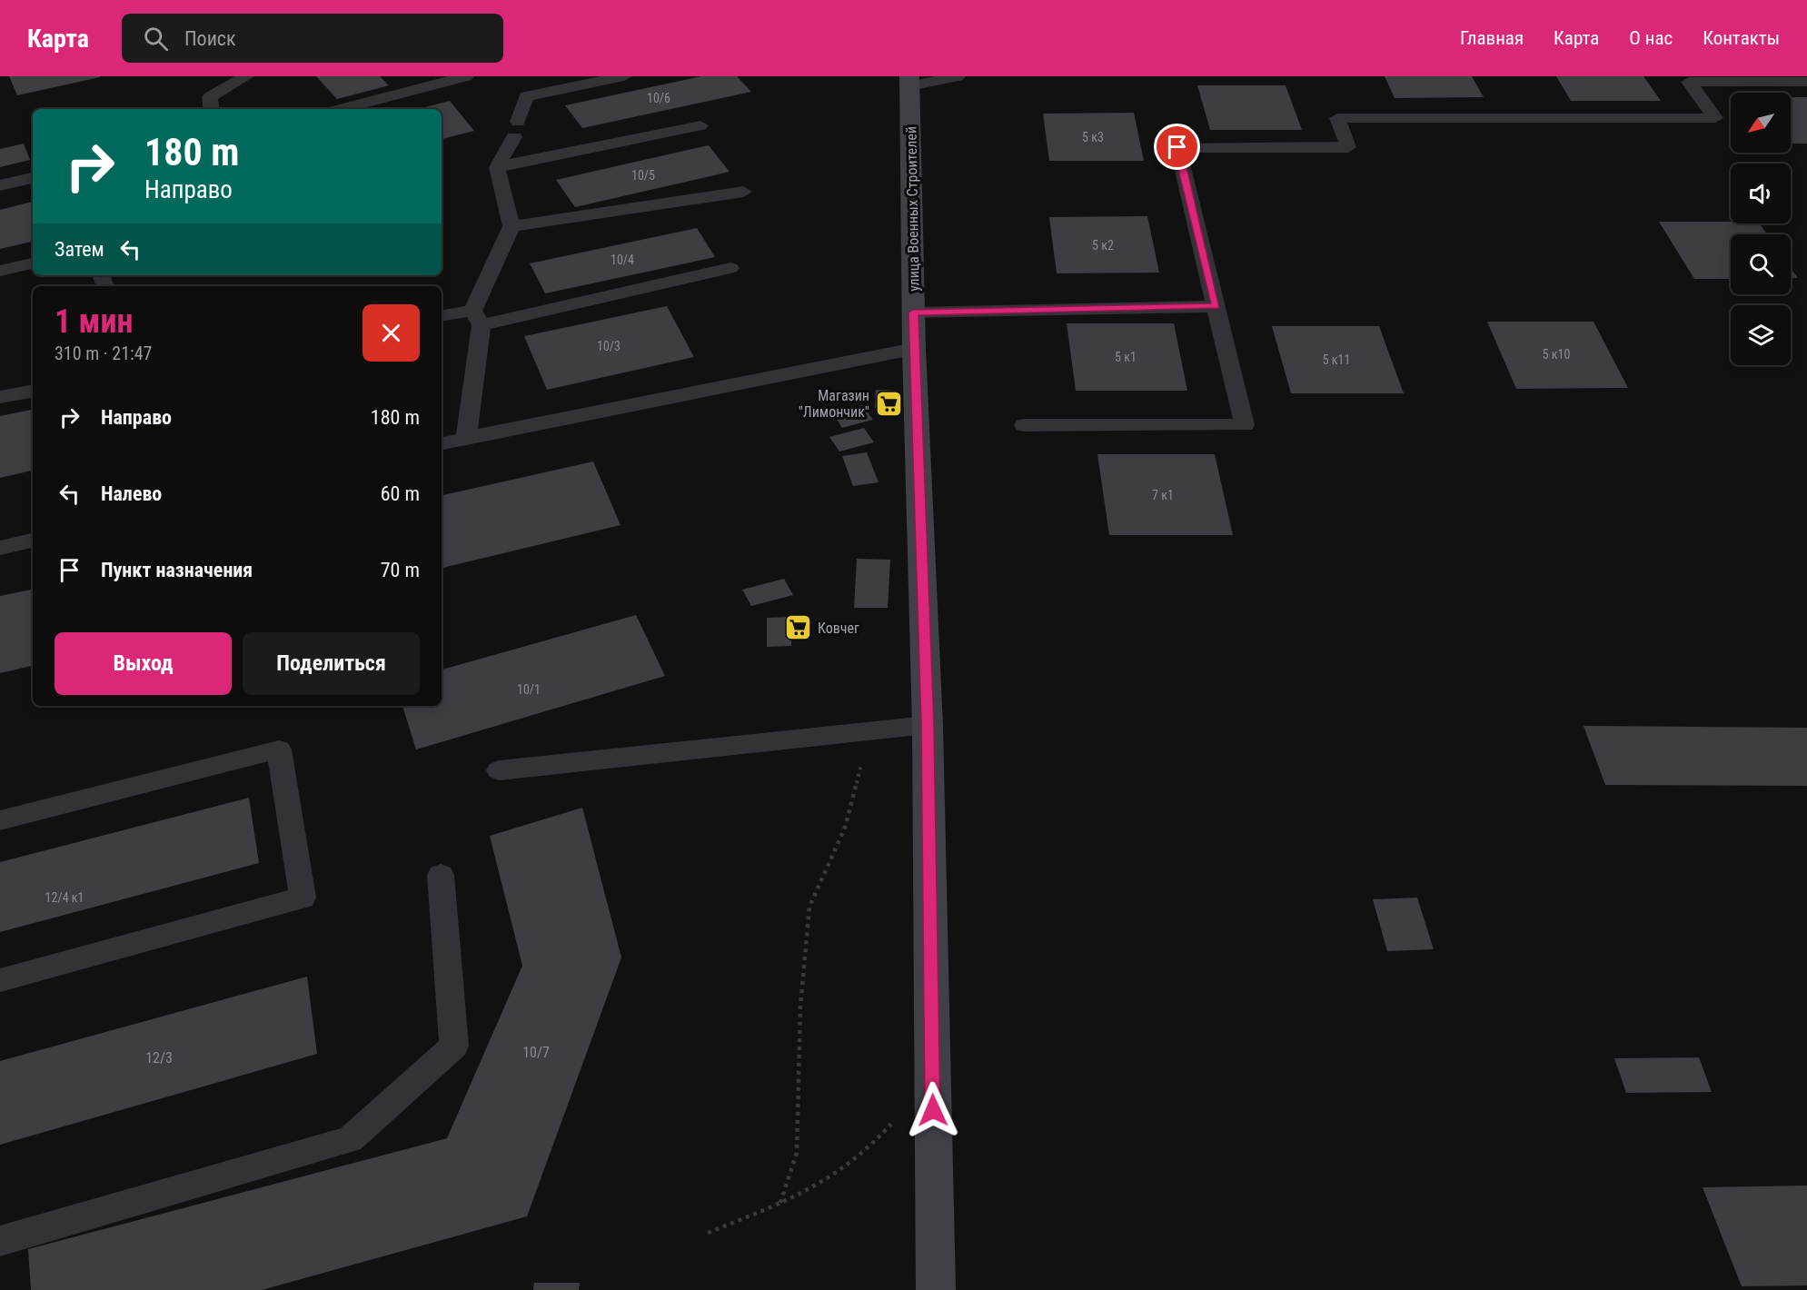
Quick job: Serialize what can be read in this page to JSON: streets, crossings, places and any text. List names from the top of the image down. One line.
{"streets":{"main road":["улица Военных Строителей"]},"places":{"supermarket":["Магазин \"Лимончик\"","Ковчег"]},"house_numbers":["10/6","5 к3","10/5","5 к2","10/4","10/3","5 к10","5 к1","5 к11","7 к1","10/1","12/4 к1","10/7","12/3"],"north":"bottom left","page":{"header":"Карта","search":"Поиск","nav":["Главная","Карта","О нас","Контакты"],"turn":["180 m","Направо"],"then":"Затем","heading":["1 мин","310 m · 21:47"],"list":[{"name":"Направо","value":"180 m"},{"name":"Налево","value":"60 m"},{"name":"Пункт назначения","value":"70 m"}],"buttons":["Выход","Поделиться"]}}
